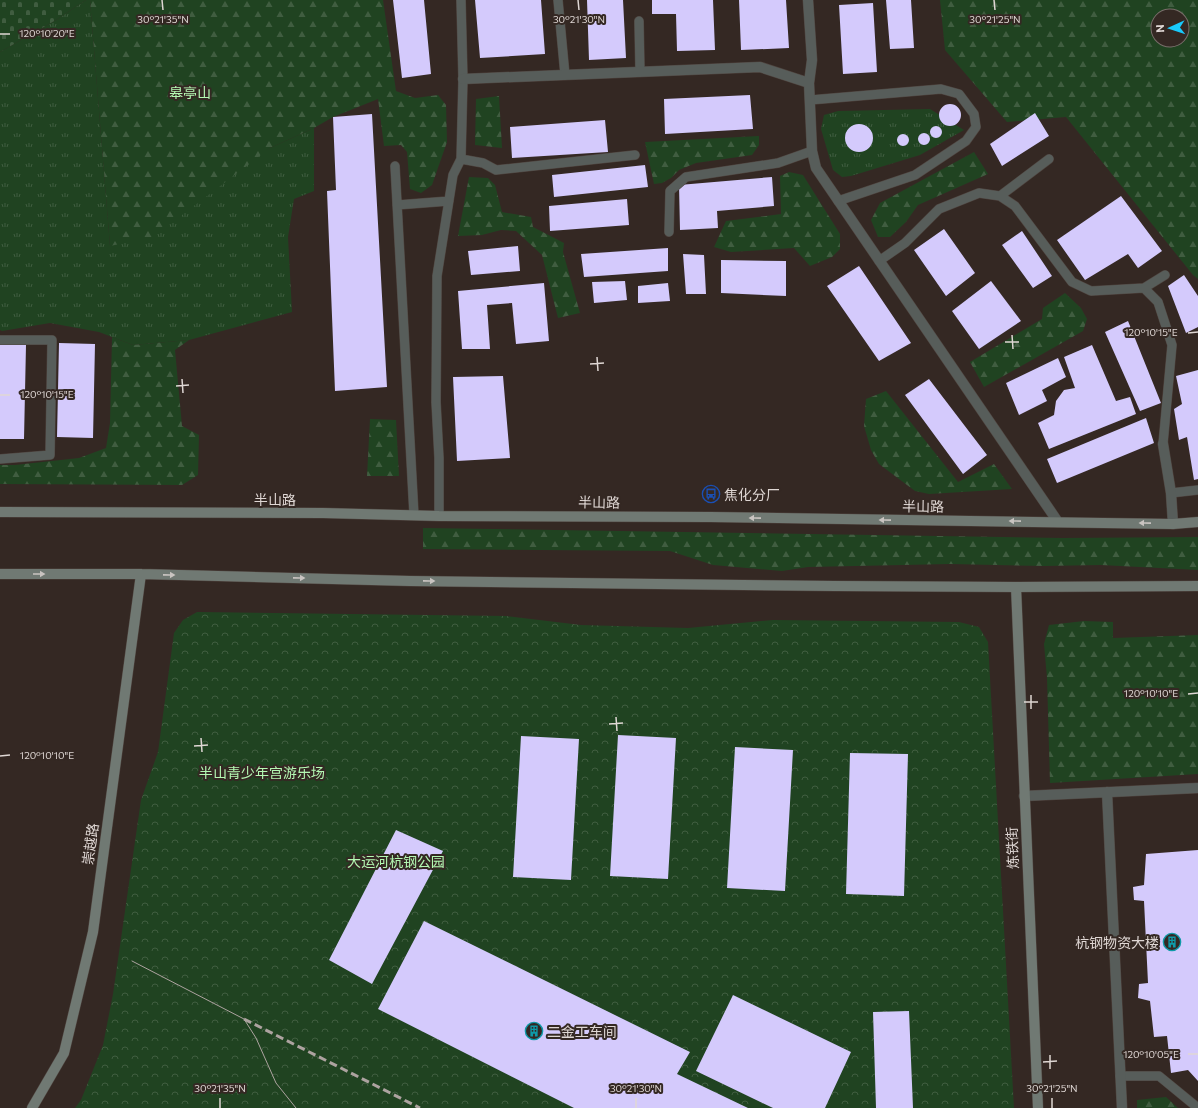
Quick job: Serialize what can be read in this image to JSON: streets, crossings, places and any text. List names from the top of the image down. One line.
{"streets":{"main road":["半山路","崇越路","炼铁街"]},"parks":["皋亭山","半山青少年宫游乐场","大运河杭钢公园"],"places":{"bus stop":["焦化分厂"],"building":["杭钢物资大楼","二金工车间"]},"north":"left","coordinates":["30°21'35\"N","30°21'30\"N","30°21'25\"N","120°10'20\"E","120°10'15\"E","120°10'10\"E","120°10'05\"E"]}
